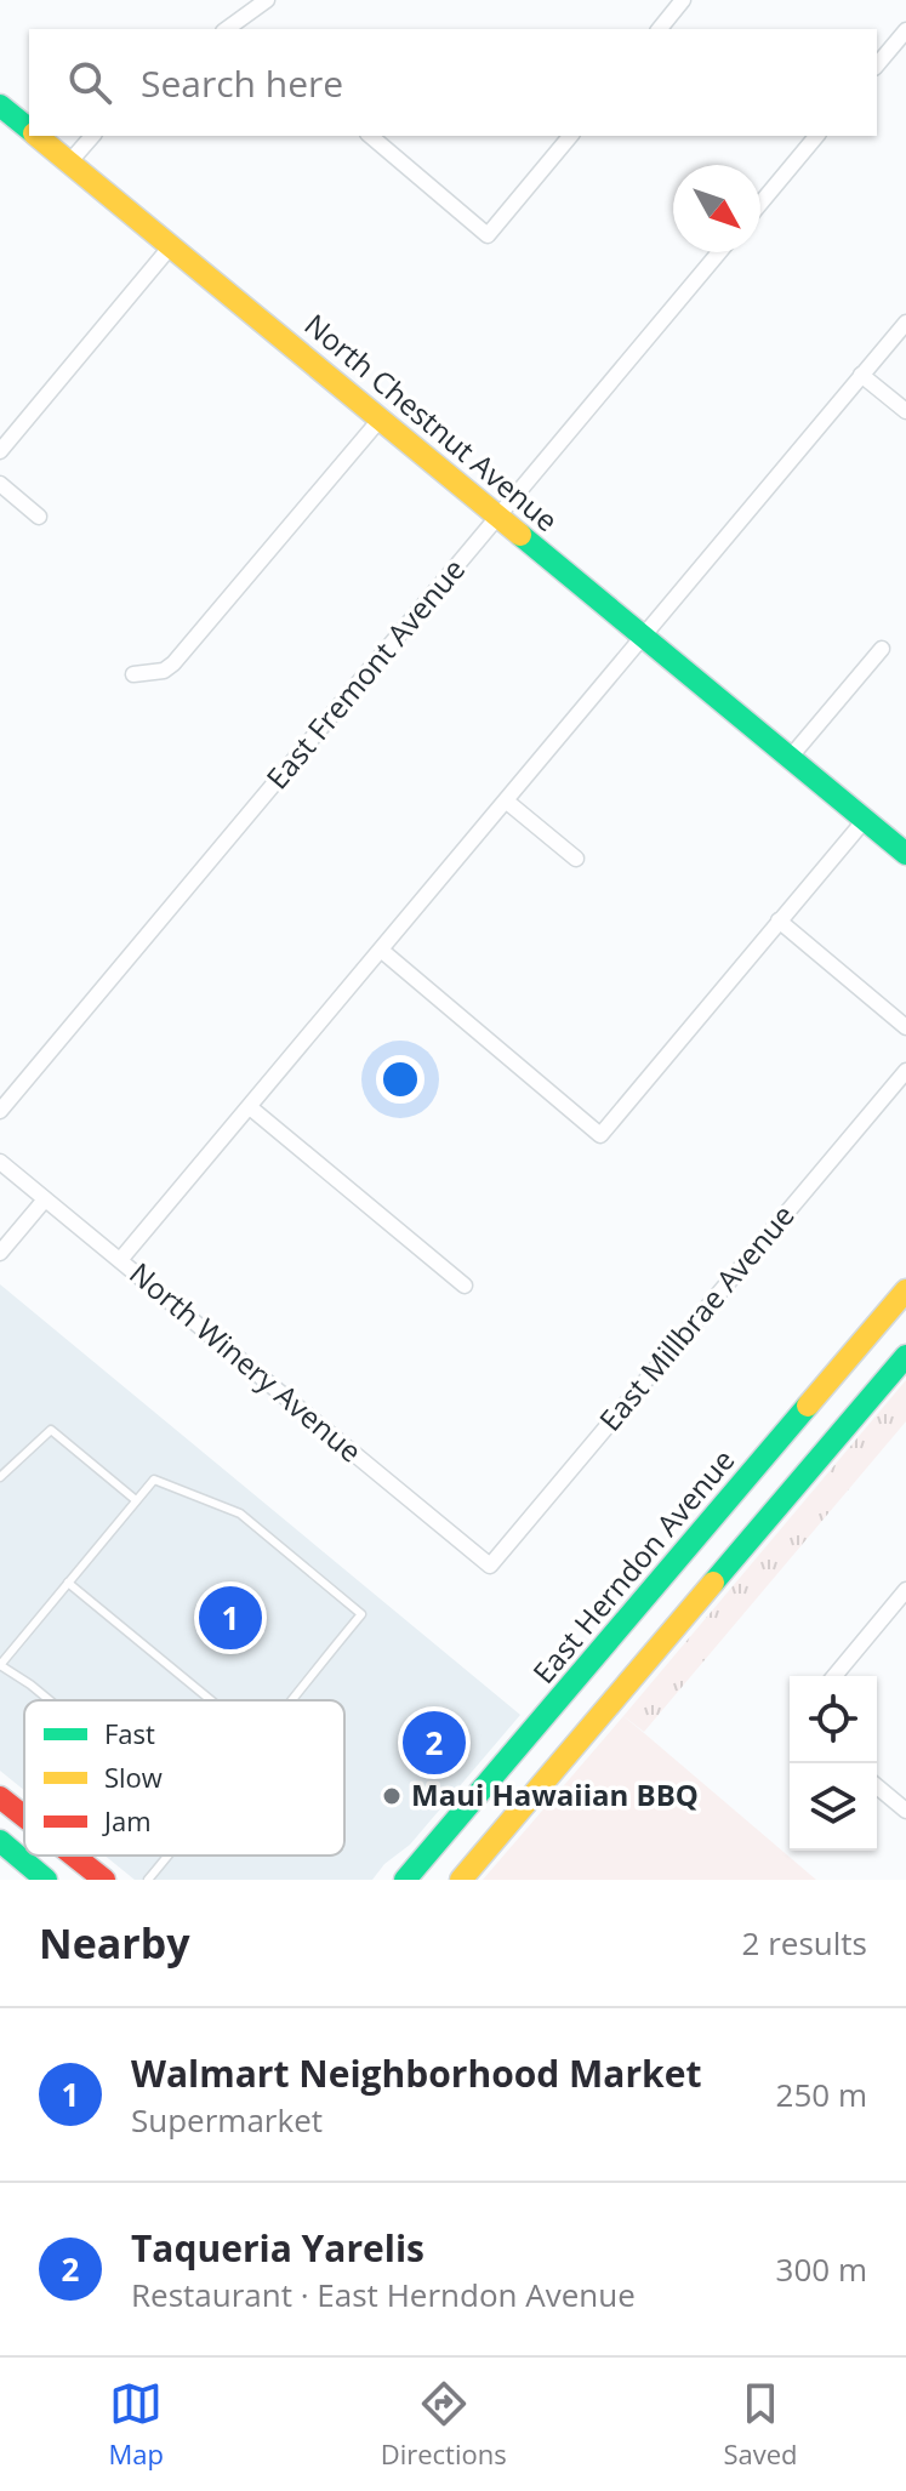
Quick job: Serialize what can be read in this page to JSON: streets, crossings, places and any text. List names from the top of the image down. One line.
{"streets":{"main road":["North Chestnut Avenue","East Herndon Avenue"],"street":["East Fremont Avenue","East Millbrae Avenue","North Winery Avenue"]},"crossings":[["North Chestnut Avenue","East Fremont Avenue"],["East Millbrae Avenue","North Winery Avenue"]],"places":["Maui Hawaiian BBQ"],"legend":["Fast","Slow","Jam"],"north":"bottom right","page":{"search":"Search here","pins":["1","2"],"heading":["Nearby","2 results"],"list":[{"mark":"1","name":"Walmart Neighborhood Market","note":"Supermarket","value":"250 m"},{"mark":"2","name":"Taqueria Yarelis","note":"Restaurant · East Herndon Avenue","value":"300 m"}],"nav":["Map","Directions","Saved"]}}
